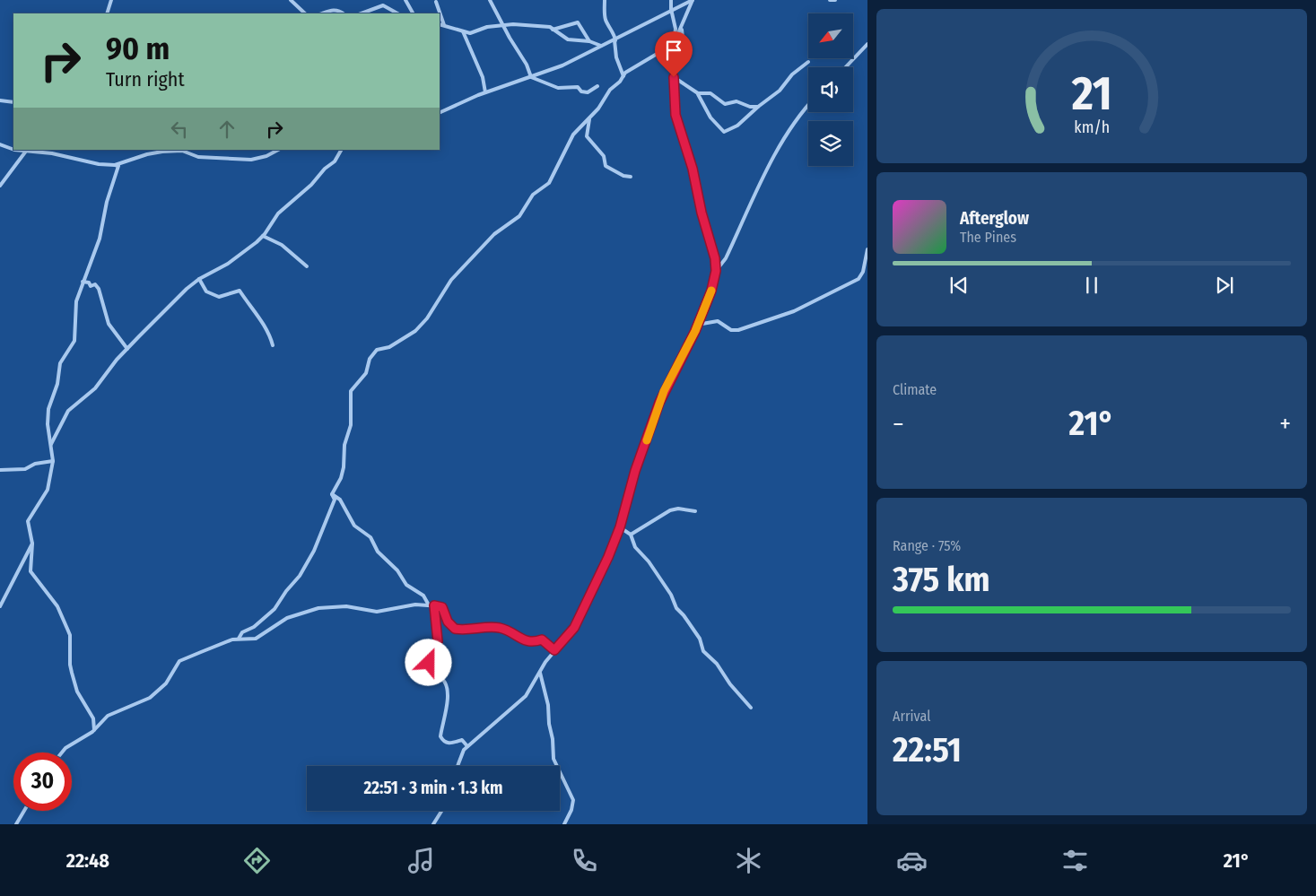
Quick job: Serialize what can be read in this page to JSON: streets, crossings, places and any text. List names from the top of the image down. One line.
{"north":"bottom left","page":{"turn":["90 m","Turn right"],"song":["Afterglow","The Pines"],"tile":["Climate",["Range · 75%","375 km"],["Arrival","22:51"]],"heat":["−","21°","+"],"limit":"30","trip":"22:51 · 3 min · 1.3 km","tabs":["22:48","21°"],"gauge":["21","km/h"]}}
